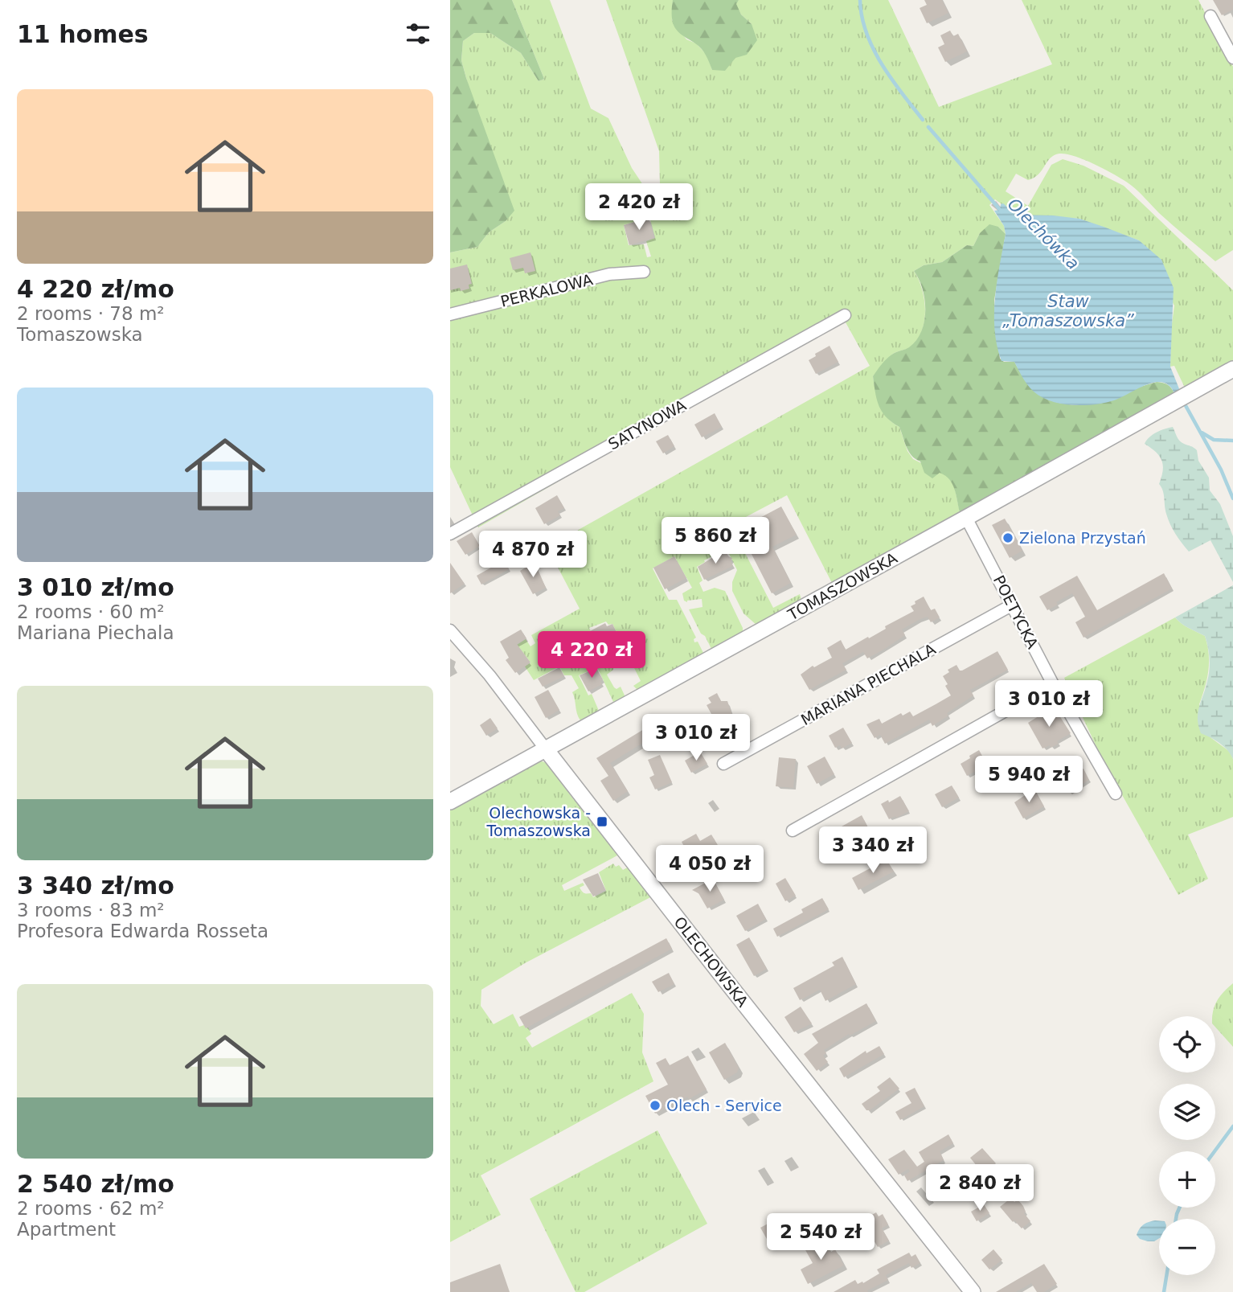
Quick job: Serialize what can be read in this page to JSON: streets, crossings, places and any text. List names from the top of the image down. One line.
{"streets":{"street":["PERKALOWA","SATYNOWA","TOMASZOWSKA","POETYCKA","MARIANA PIECHALA","OLECHOWSKA"]},"crossings":[["TOMASZOWSKA","POETYCKA"],["TOMASZOWSKA","OLECHOWSKA"],["POETYCKA","MARIANA PIECHALA"]],"water":["Olechówka","Staw „Tomaszowska”"],"places":{"other":["Zielona Przystań","Olech - Service"],"transit":["Olechowska - Tomaszowska"]},"page":{"heading":"11 homes","list":[{"name":"4 220 zł/mo","note":"2 rooms · 78 m² · Tomaszowska"},{"name":"3 010 zł/mo","note":"2 rooms · 60 m² · Mariana Piechala"},{"name":"3 340 zł/mo","note":"3 rooms · 83 m² · Profesora Edwarda Rosseta"},{"name":"2 540 zł/mo","note":"2 rooms · 62 m² · Apartment"}],"price":["2 420 zł","5 860 zł","4 870 zł","4 220 zł","3 010 zł","3 010 zł","5 940 zł","3 340 zł","4 050 zł","2 840 zł","2 540 zł"],"map_buttons":["+","−"]}}
